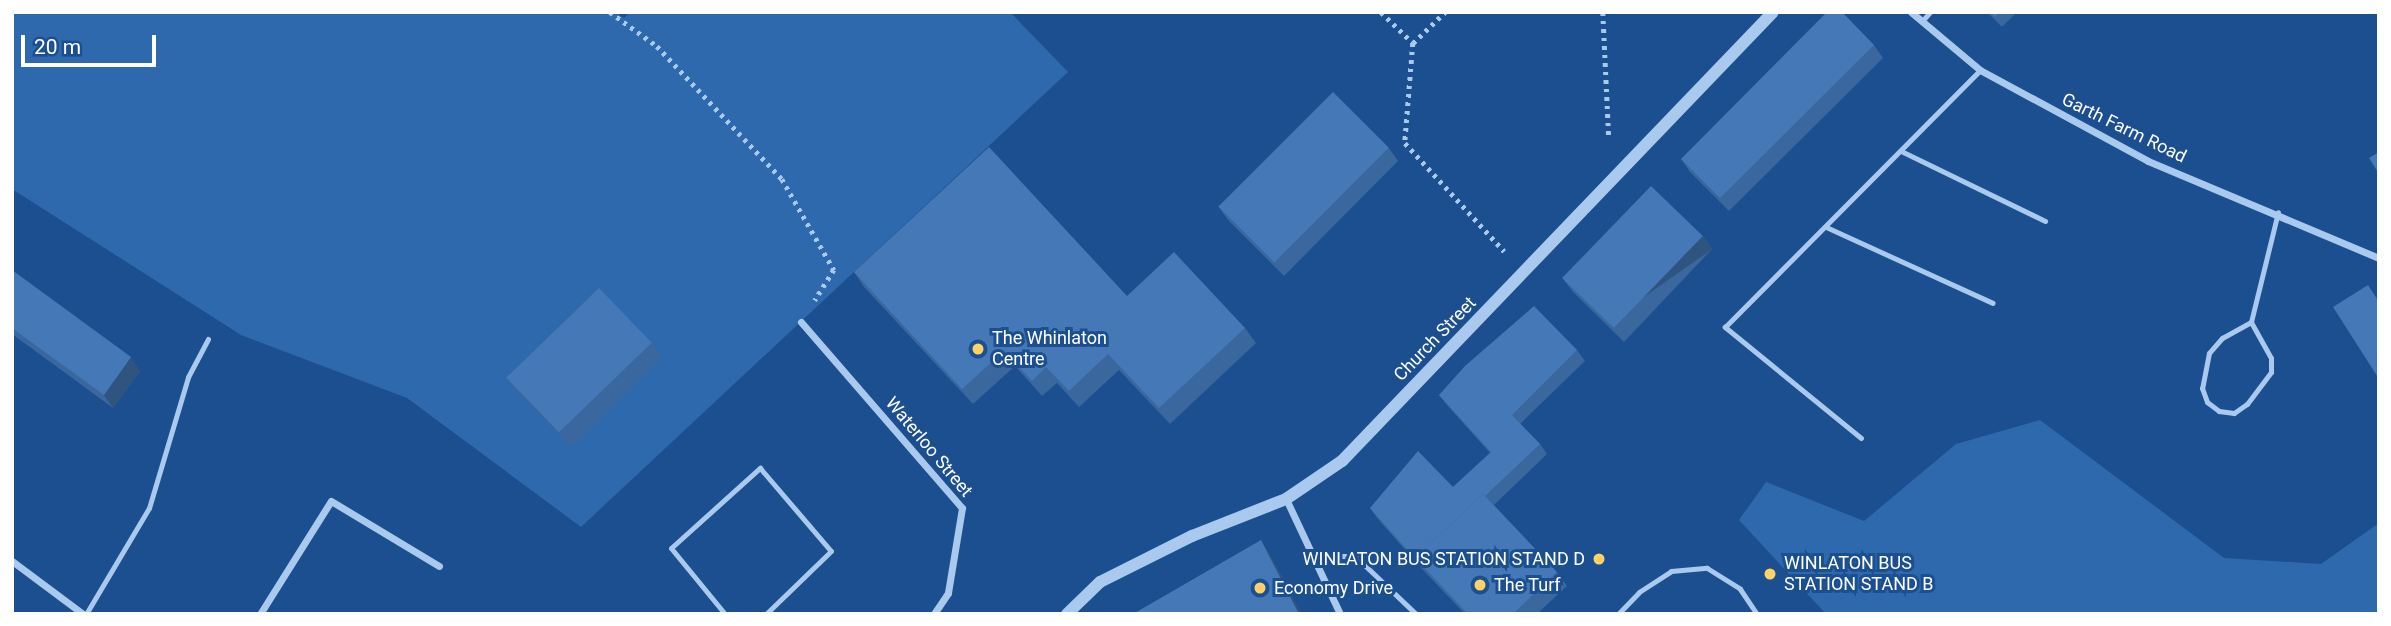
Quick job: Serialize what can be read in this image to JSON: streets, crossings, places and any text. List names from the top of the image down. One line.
{"streets":{"street":["Garth Farm Road","Church Street","Waterloo Street"]},"places":["The Whinlaton Centre","WINLATON BUS STATION STAND D","WINLATON BUS STATION STAND B","The Turf","Economy Drive"],"scale_bar":"20 m"}
